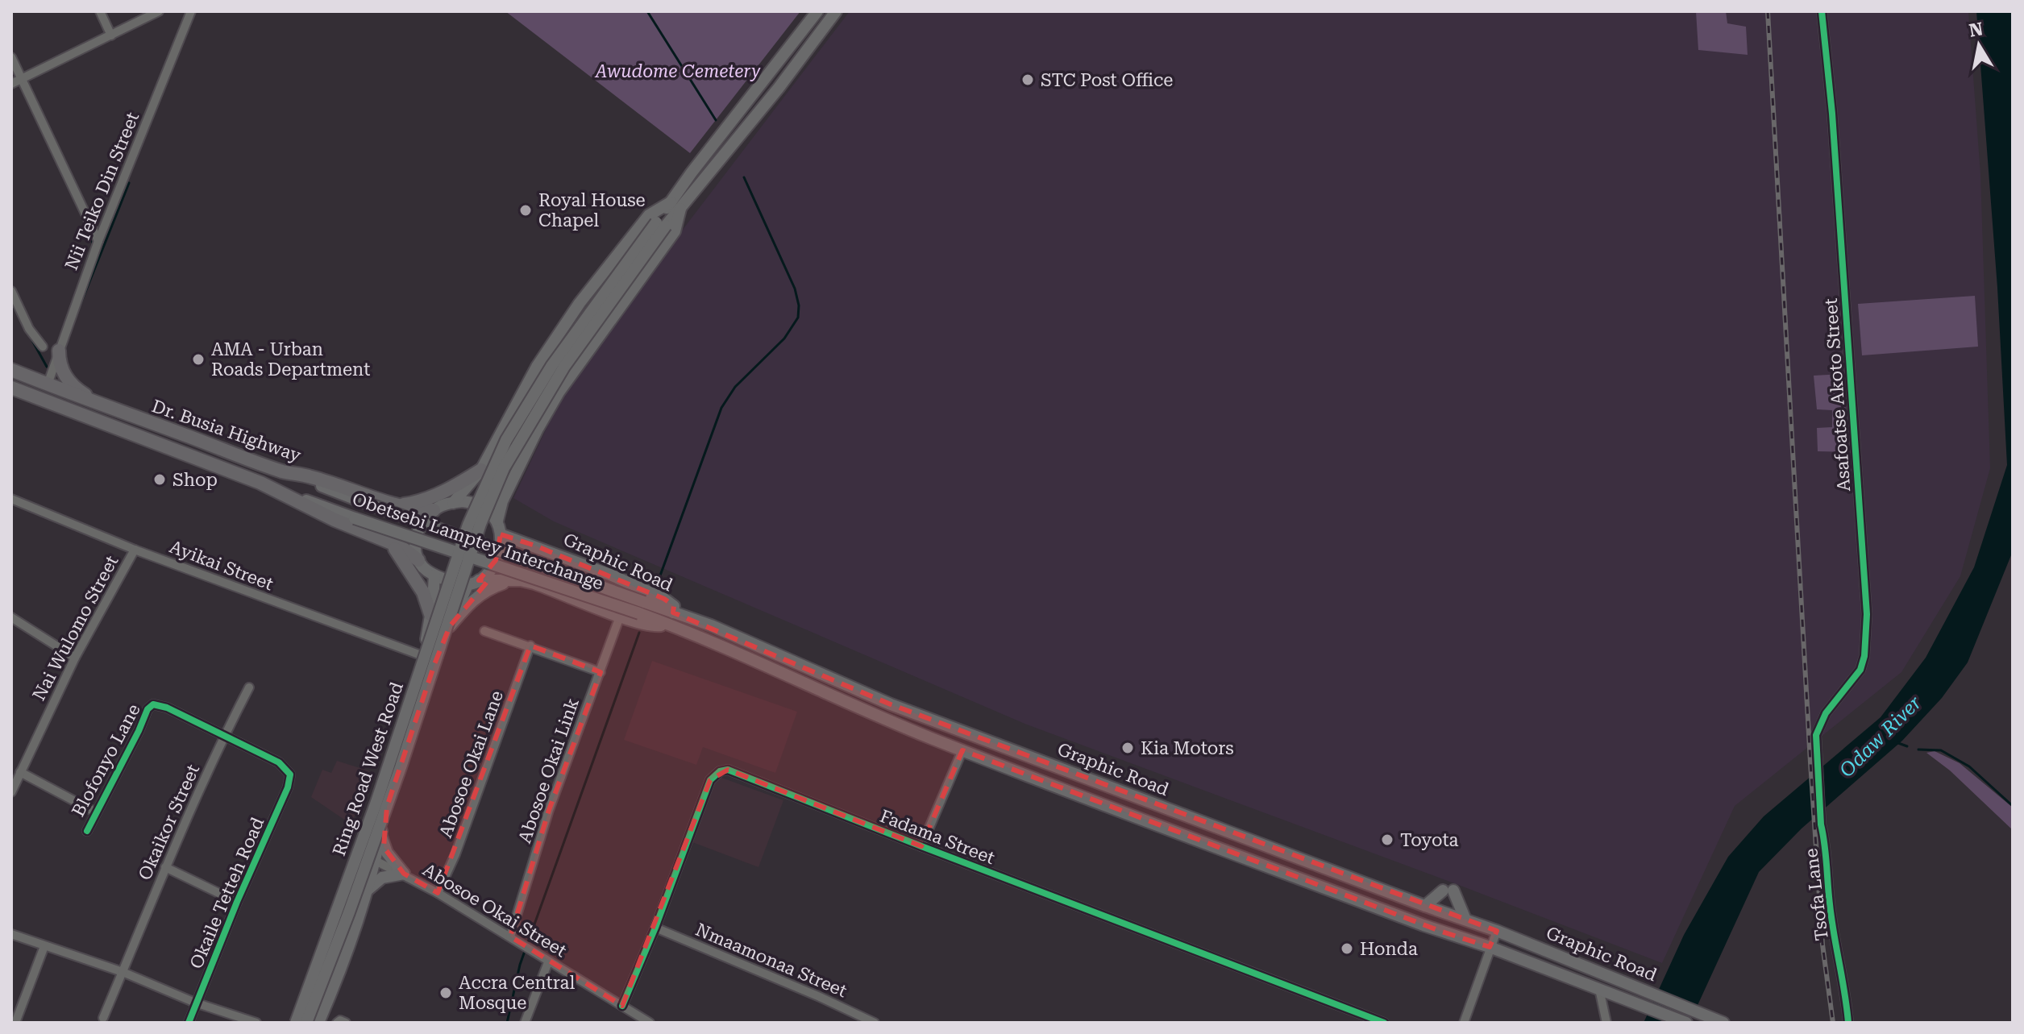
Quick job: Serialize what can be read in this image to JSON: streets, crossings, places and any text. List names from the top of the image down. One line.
{"streets":{"highway":["Dr. Busia Highway"],"main road":["Obetsebi Lamptey Interchange","Graphic Road","Ring Road West Road"],"street":["Nii Teiko Din Street","Asafoatse Akoto Street","Ayikai Street","Nai Wulomo Street","Blofonyo Lane","Abosoe Okai Lane","Abosoe Okai Link","Okaikor Street","Fadama Street","Okaile Tetteh Road","Tsofa Lane","Abosoe Okai Street","Nmaamonaa Street"]},"crossings":[["Nii Teiko Din Street","Dr. Busia Highway"],["Asafoatse Akoto Street","Tsofa Lane"],["Dr. Busia Highway","Obetsebi Lamptey Interchange"],["Dr. Busia Highway","Graphic Road"],["Dr. Busia Highway","Ring Road West Road"],["Obetsebi Lamptey Interchange","Graphic Road"],["Graphic Road","Ring Road West Road"],["Graphic Road","Abosoe Okai Link"],["Ayikai Street","Nai Wulomo Street"],["Ayikai Street","Ring Road West Road"],["Blofonyo Lane","Okaikor Street"],["Blofonyo Lane","Okaile Tetteh Road"],["Abosoe Okai Lane","Abosoe Okai Street"],["Ring Road West Road","Abosoe Okai Street"],["Abosoe Okai Link","Abosoe Okai Street"],["Fadama Street","Abosoe Okai Street"],["Fadama Street","Nmaamonaa Street"]],"water":["Odaw River"],"parks":["Awudome Cemetery"],"places":["STC Post Office","Royal House Chapel","AMA - Urban Roads Department","Shop","Kia Motors","Toyota","Honda","Accra Central Mosque"],"north":"top"}
